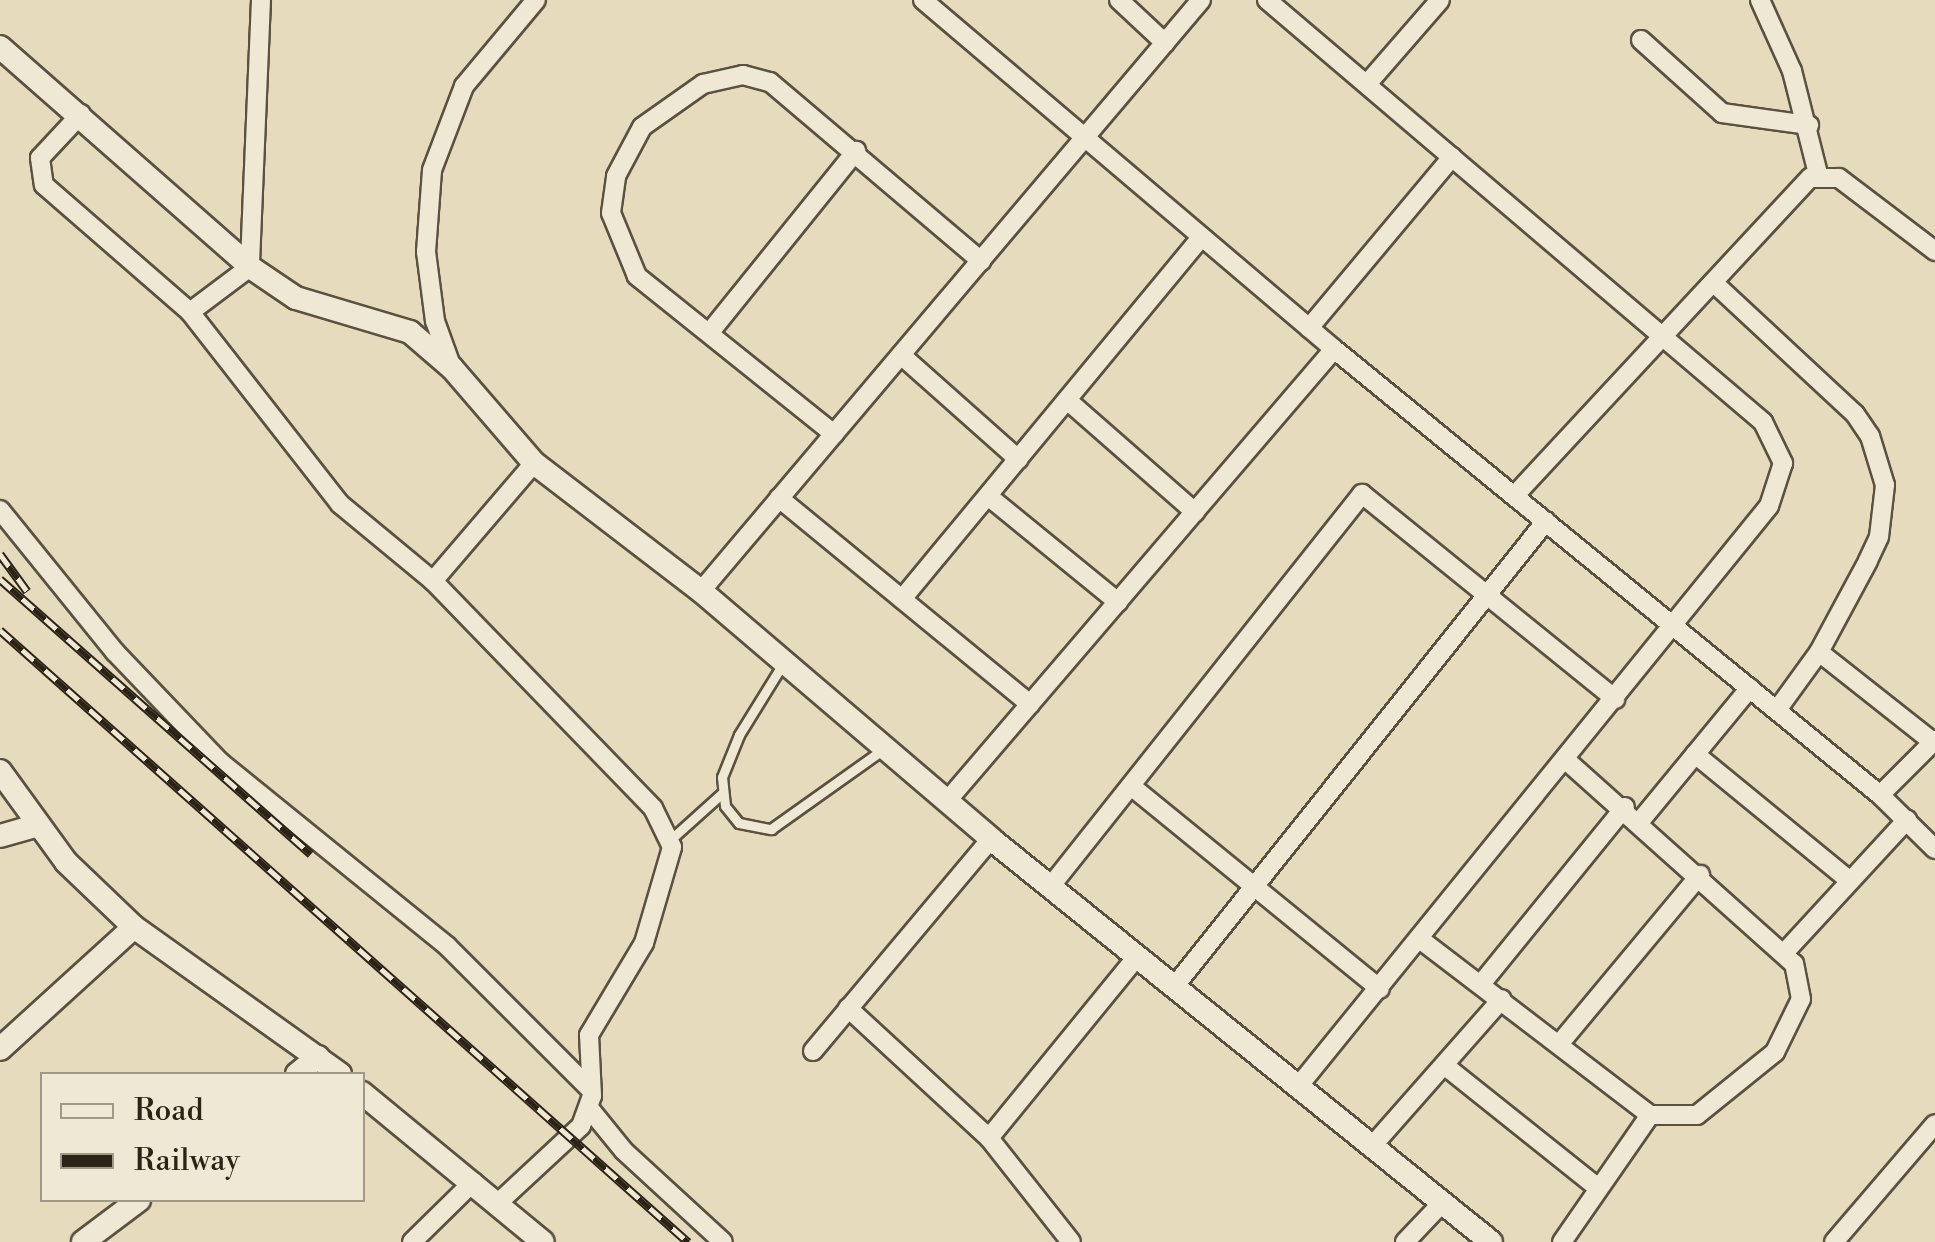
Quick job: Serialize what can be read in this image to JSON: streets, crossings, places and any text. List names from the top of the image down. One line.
{"legend":["Road","Railway"]}
